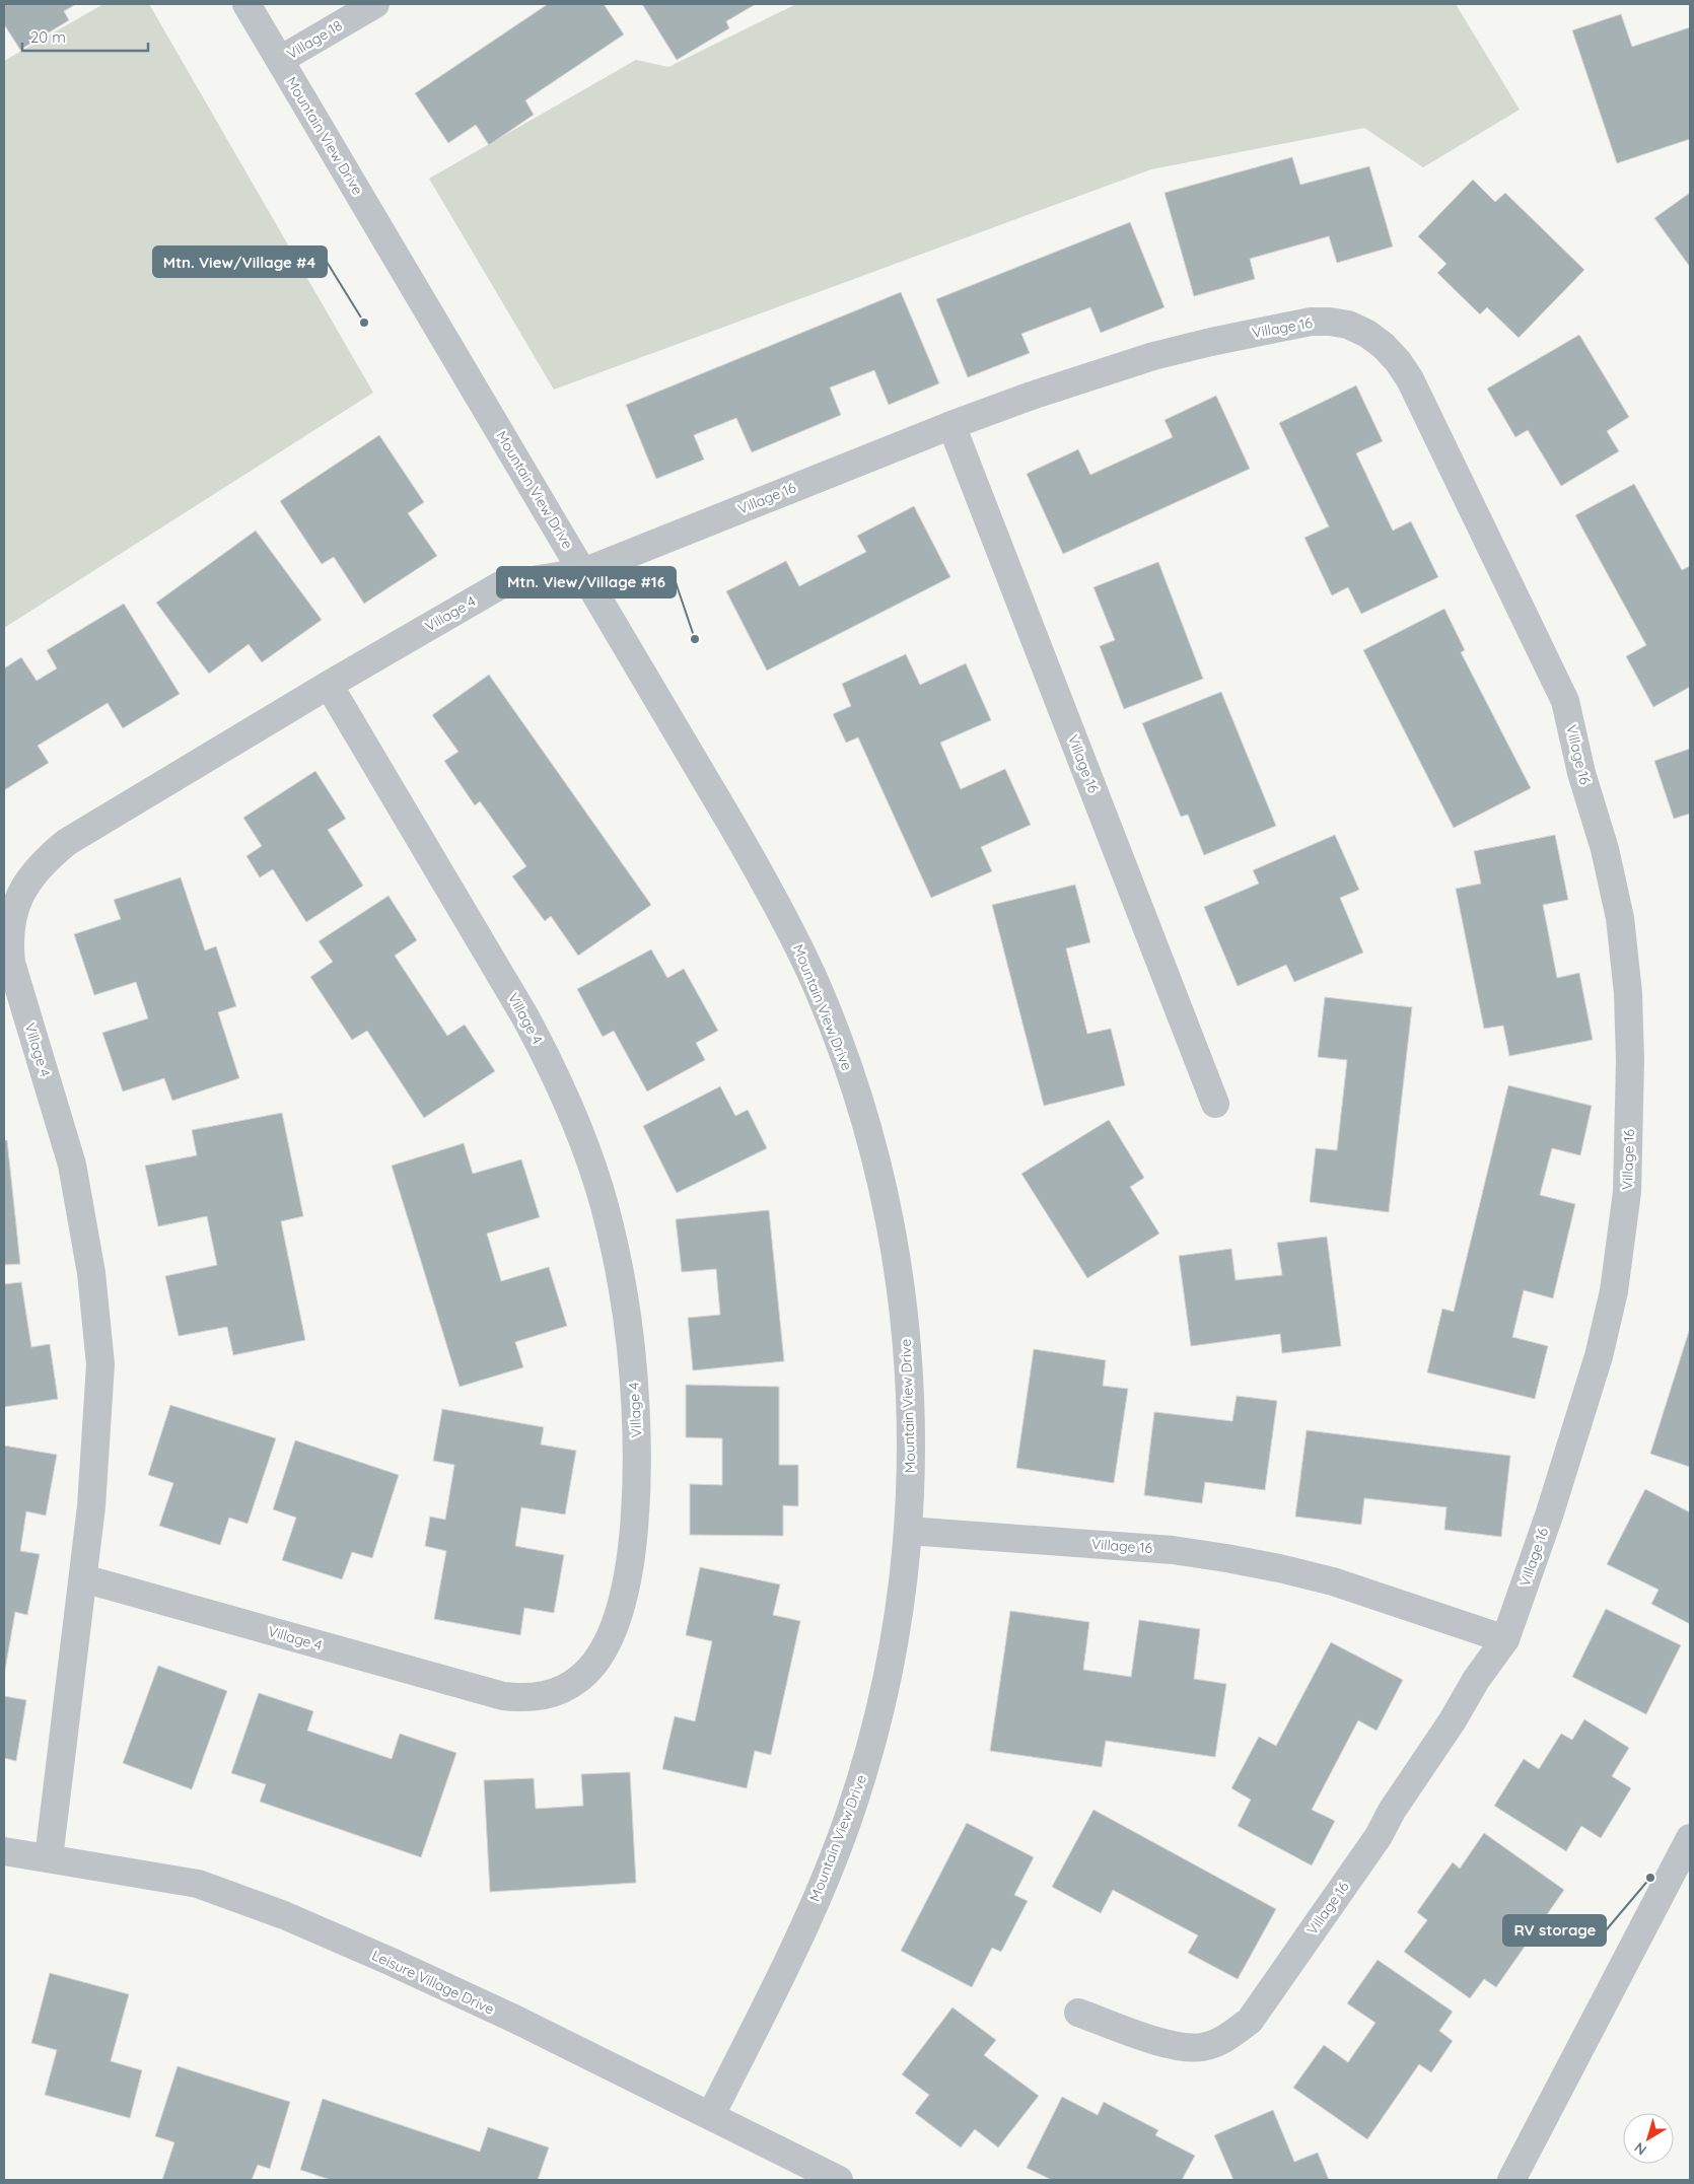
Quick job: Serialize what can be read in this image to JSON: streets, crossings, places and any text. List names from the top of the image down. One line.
{"streets":{"street":["Village 18","Mountain View Drive","Village 16","Village 4","Leisure Village Drive"]},"crossings":[["Village 18","Mountain View Drive"],["Mountain View Drive","Village 16"],["Mountain View Drive","Village 4"],["Mountain View Drive","Leisure Village Drive"],["Village 16","Village 4"],["Village 4","Leisure Village Drive"]],"places":["Mtn. View/Village #4","Mtn. View/Village #16","RV storage"],"scale_bar":"20 m","north":"bottom left"}
